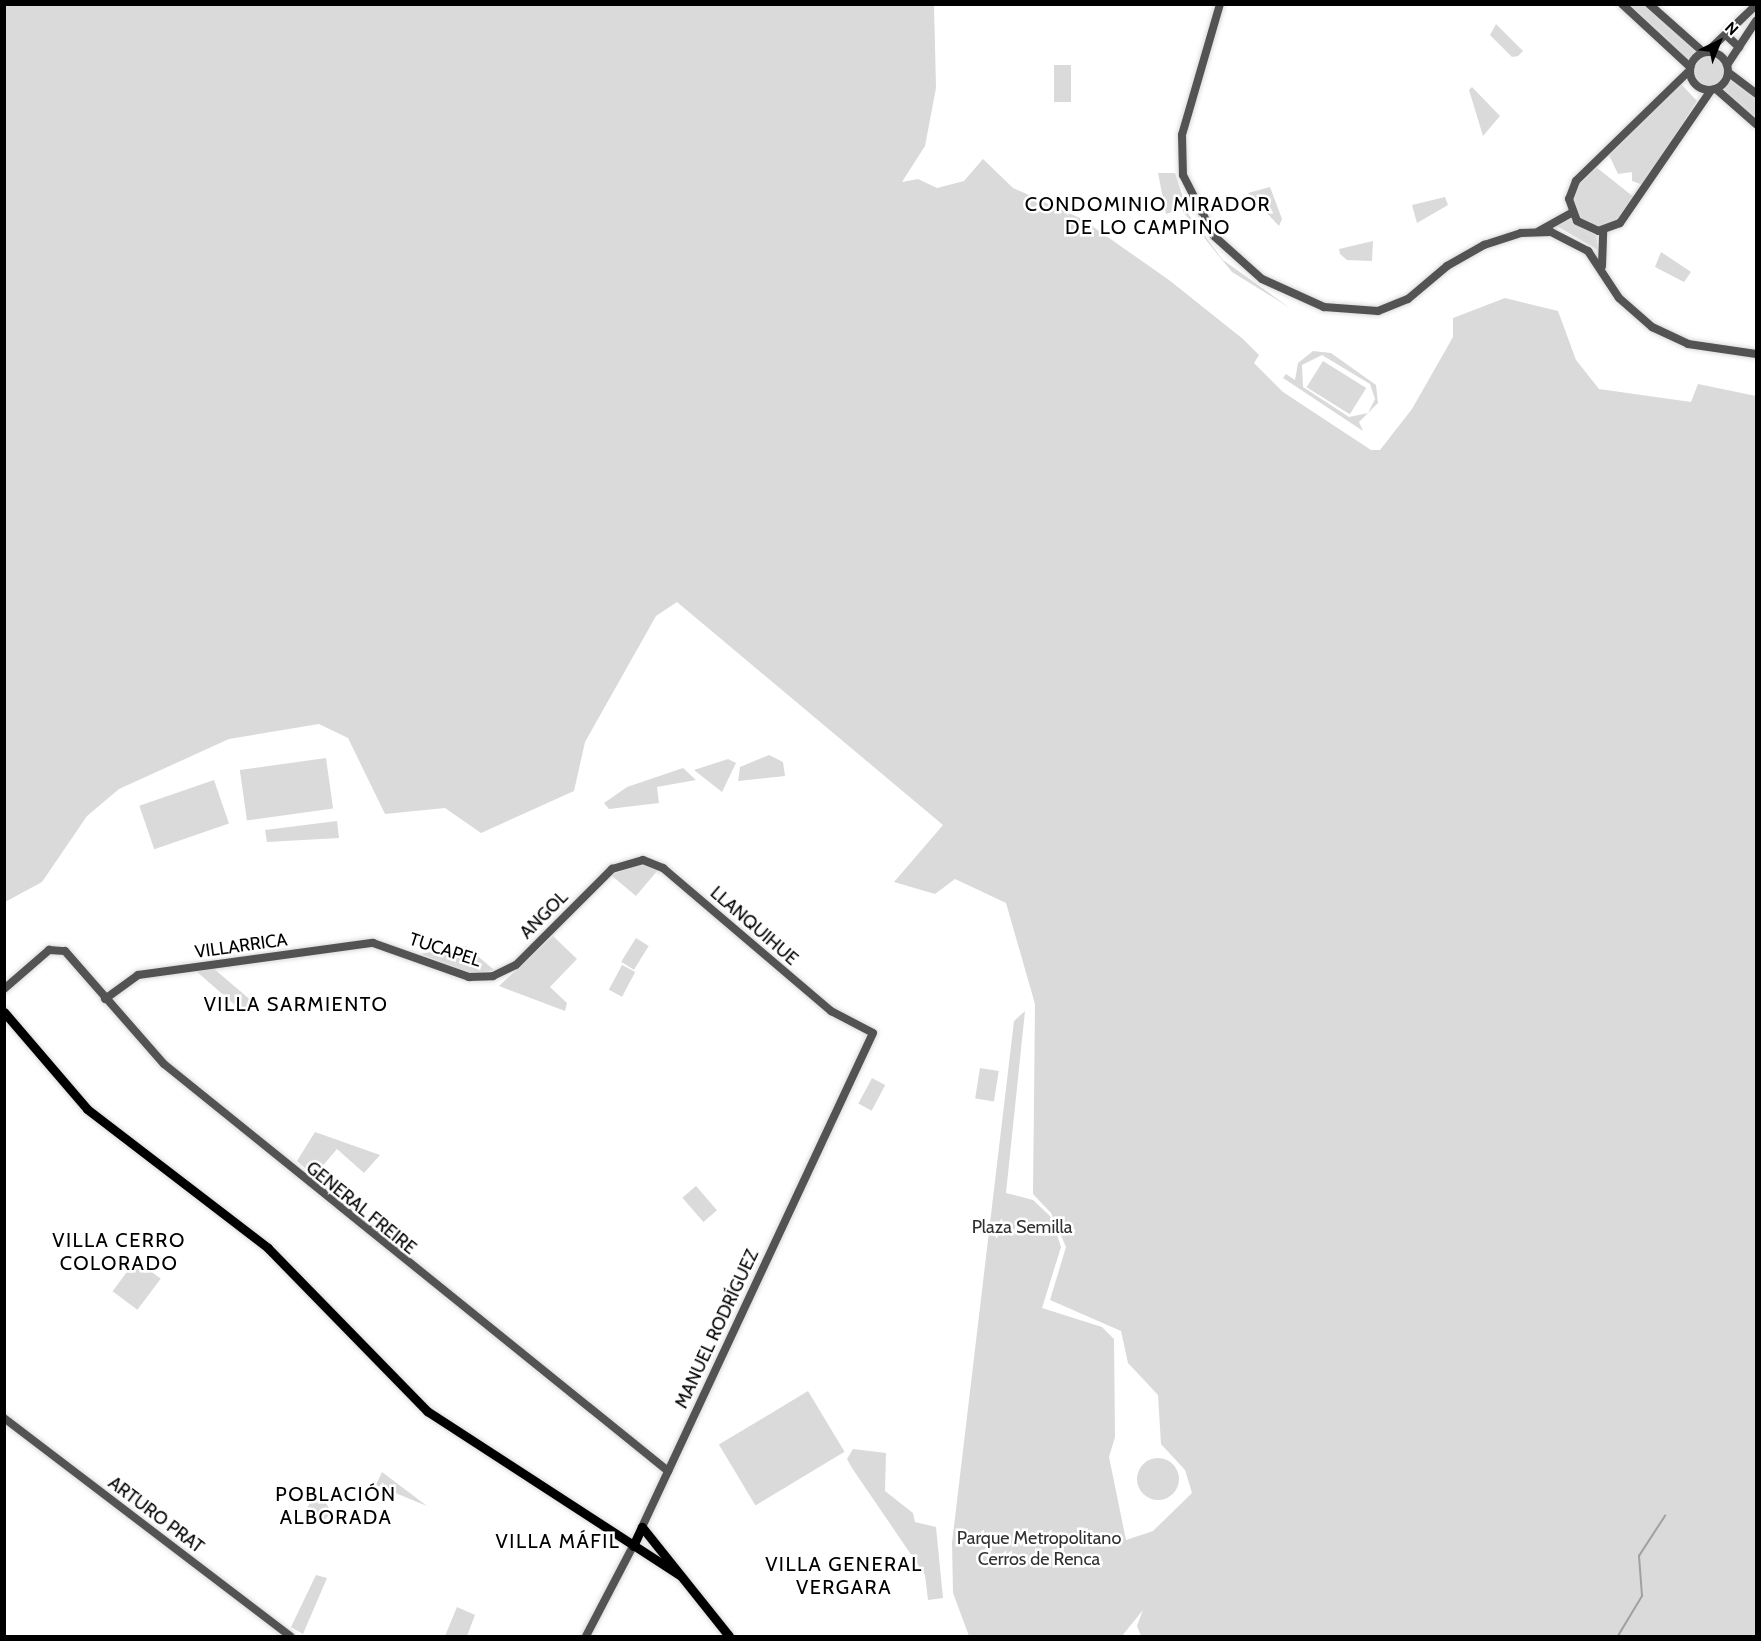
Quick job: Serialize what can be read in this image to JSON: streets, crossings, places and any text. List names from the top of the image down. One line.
{"streets":{"main road":["MANUEL RODRÍGUEZ"],"street":["ANGOL","LLANQUIHUE","VILLARRICA","TUCAPEL","GENERAL FREIRE","ARTURO PRAT"]},"crossings":[["ANGOL","LLANQUIHUE"],["ANGOL","TUCAPEL"],["LLANQUIHUE","MANUEL RODRÍGUEZ"],["VILLARRICA","TUCAPEL"],["VILLARRICA","GENERAL FREIRE"],["GENERAL FREIRE","MANUEL RODRÍGUEZ"]],"districts":["CONDOMINIO MIRADOR DE LO CAMPINO","VILLA SARMIENTO","VILLA CERRO COLORADO","POBLACIÓN ALBORADA","VILLA MÁFIL","VILLA GENERAL VERGARA"],"parks":["Plaza Semilla","Parque Metropolitano Cerros de Renca"],"north":"top right"}
